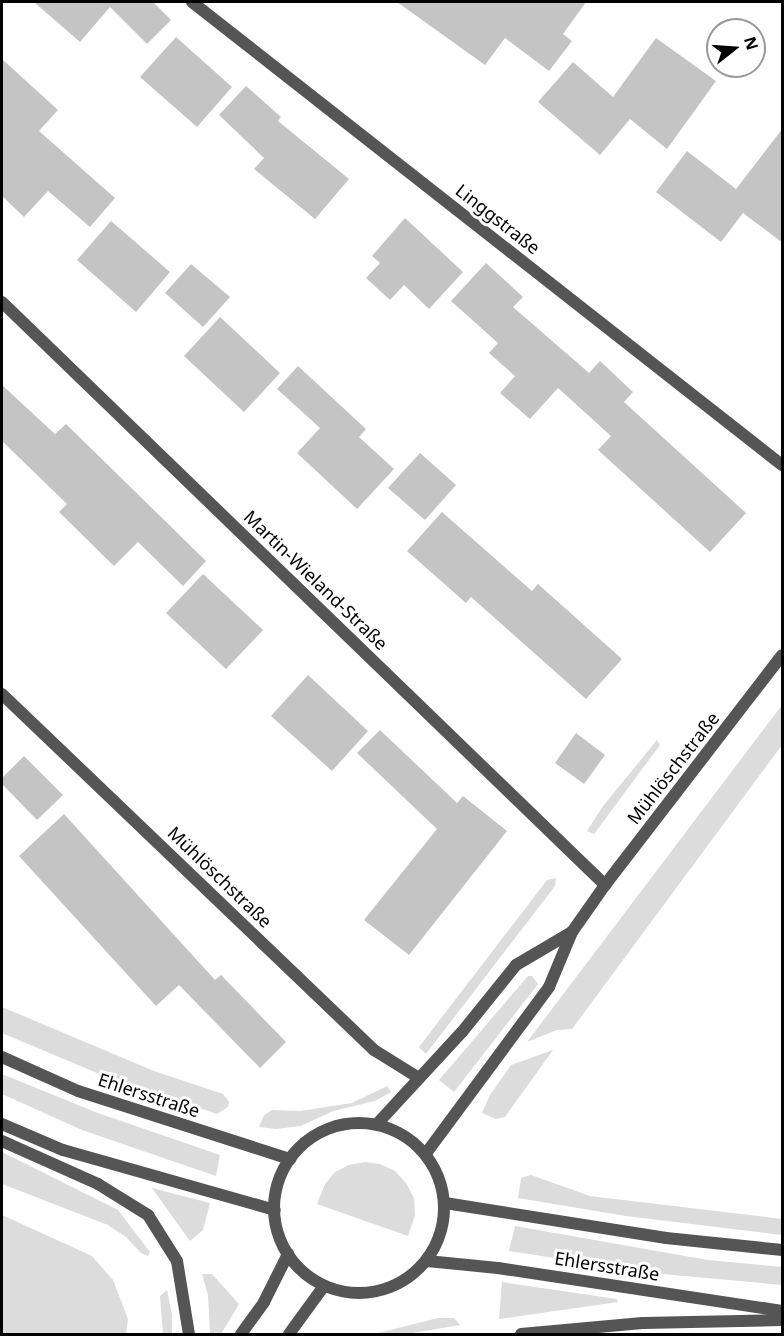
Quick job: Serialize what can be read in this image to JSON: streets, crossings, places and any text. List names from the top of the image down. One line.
{"streets":{"street":["Linggstraße","Martin-Wieland-Straße","Mühlöschstraße","Ehlersstraße"]},"crossings":[["Martin-Wieland-Straße","Mühlöschstraße"],["Mühlöschstraße","Ehlersstraße"]],"north":"right"}
